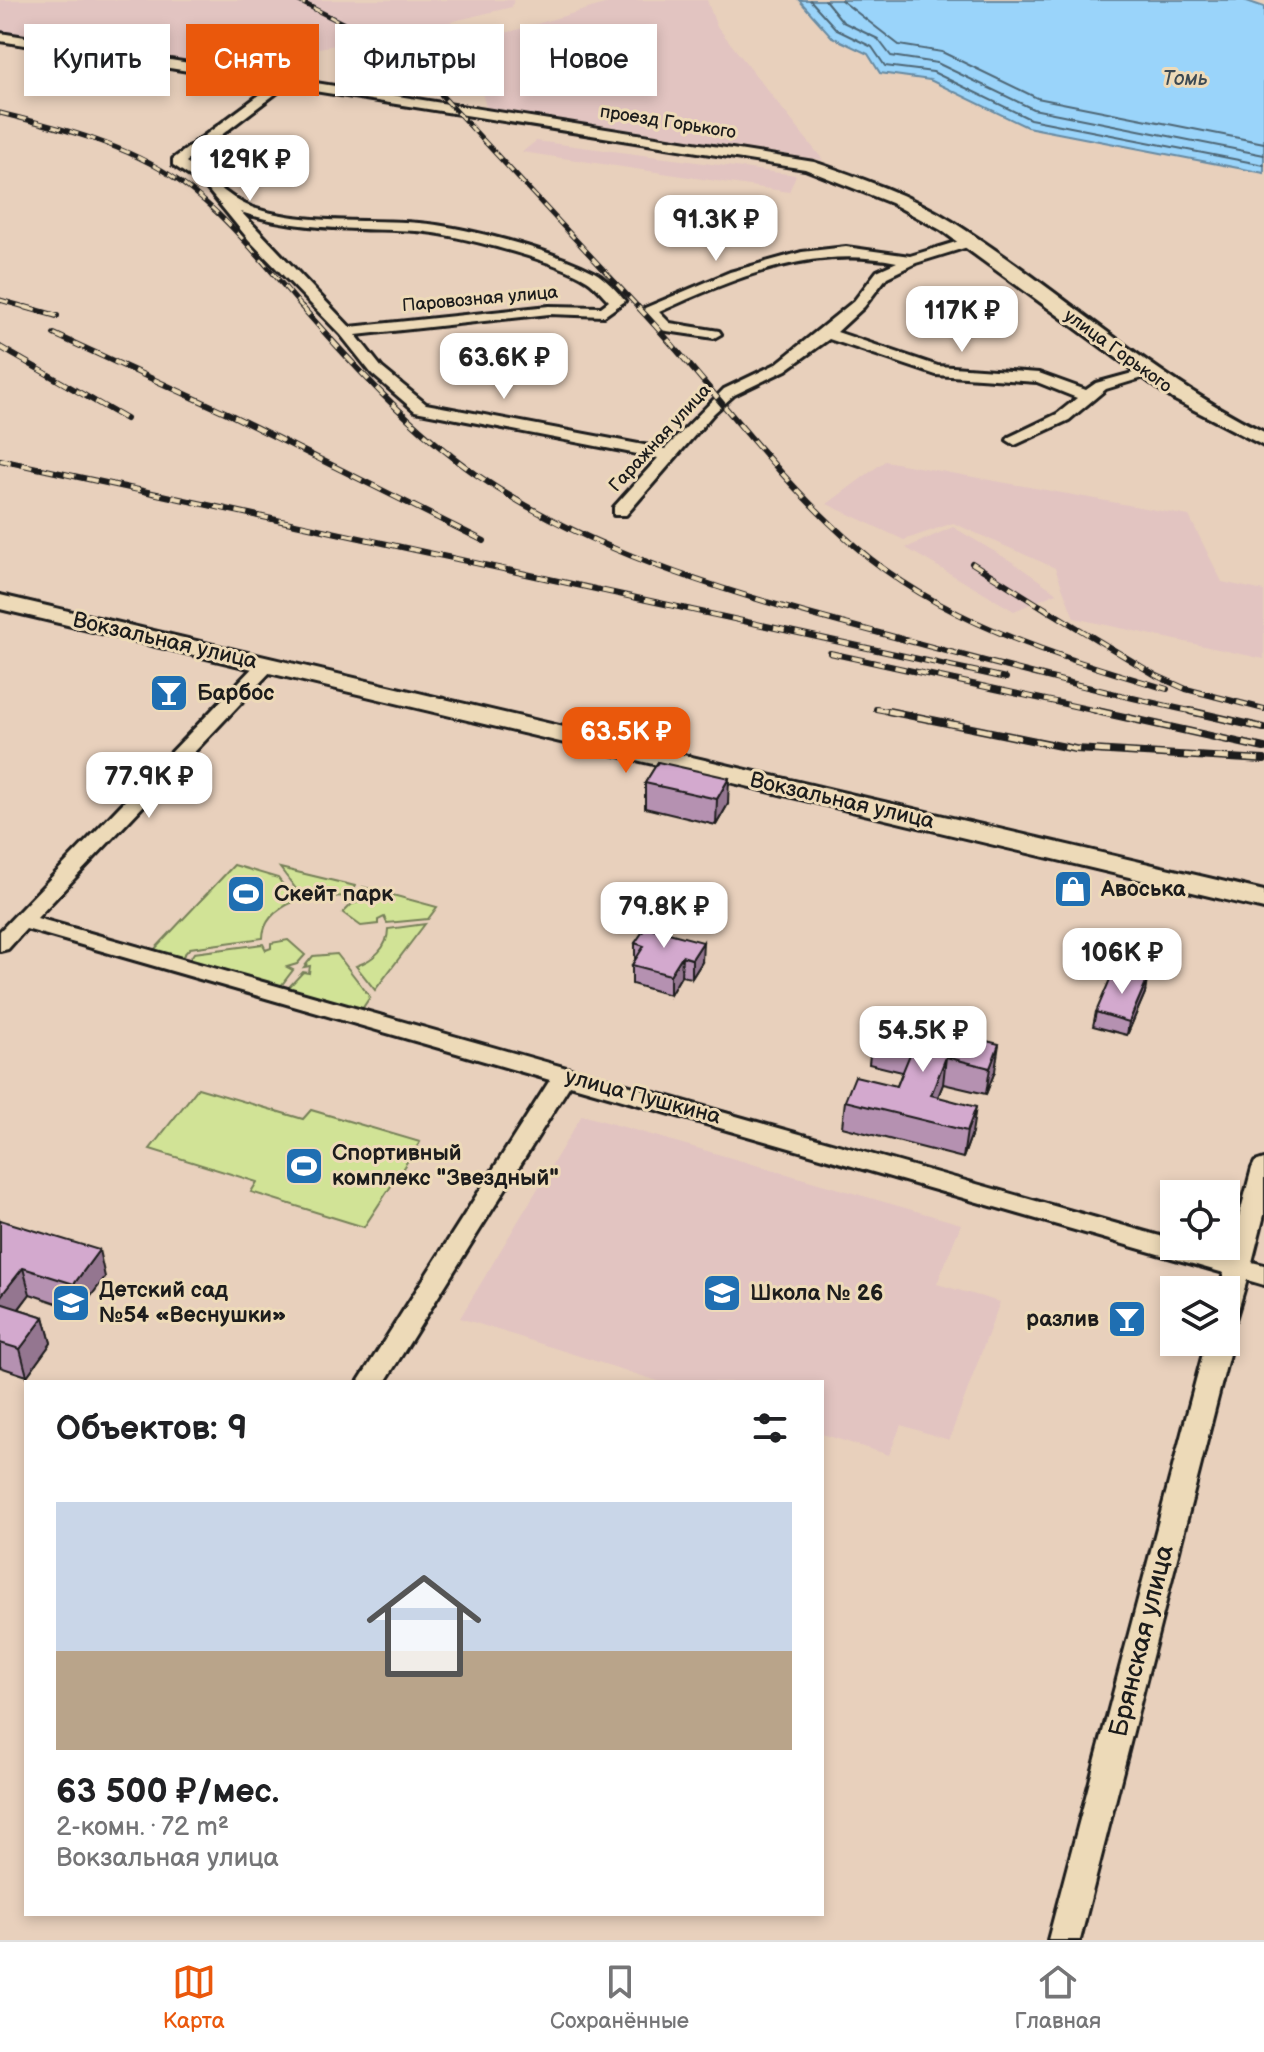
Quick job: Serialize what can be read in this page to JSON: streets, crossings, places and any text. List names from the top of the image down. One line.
{"streets":{"main road":["проезд Горького","улица Горького","Вокзальная улица"],"street":["Паровозная улица","Гаражная улица","улица Пушкина","Брянская улица"]},"crossings":[["проезд Горького","улица Горького"]],"water":["Томь"],"places":{"bar":["Барбос","разлив"],"shop":["Авоська"],"sports":["Скейт парк","Спортивный комплекс \"Звездный\""],"school or university":["Школа № 26","Детский сад №54 «Веснушки»"]},"page":{"chip":["Купить","Снять","Фильтры","Новое"],"price":["129K ₽","91.3K ₽","117K ₽","63.6K ₽","63.5K ₽","77.9K ₽","79.8K ₽","106K ₽","54.5K ₽"],"heading":"Объектов: 9","list":[{"name":"63 500 ₽/мес.","note":"2-комн. · 72 m² · Вокзальная улица"}],"tabs":["Карта","Сохранённые","Главная"]}}
